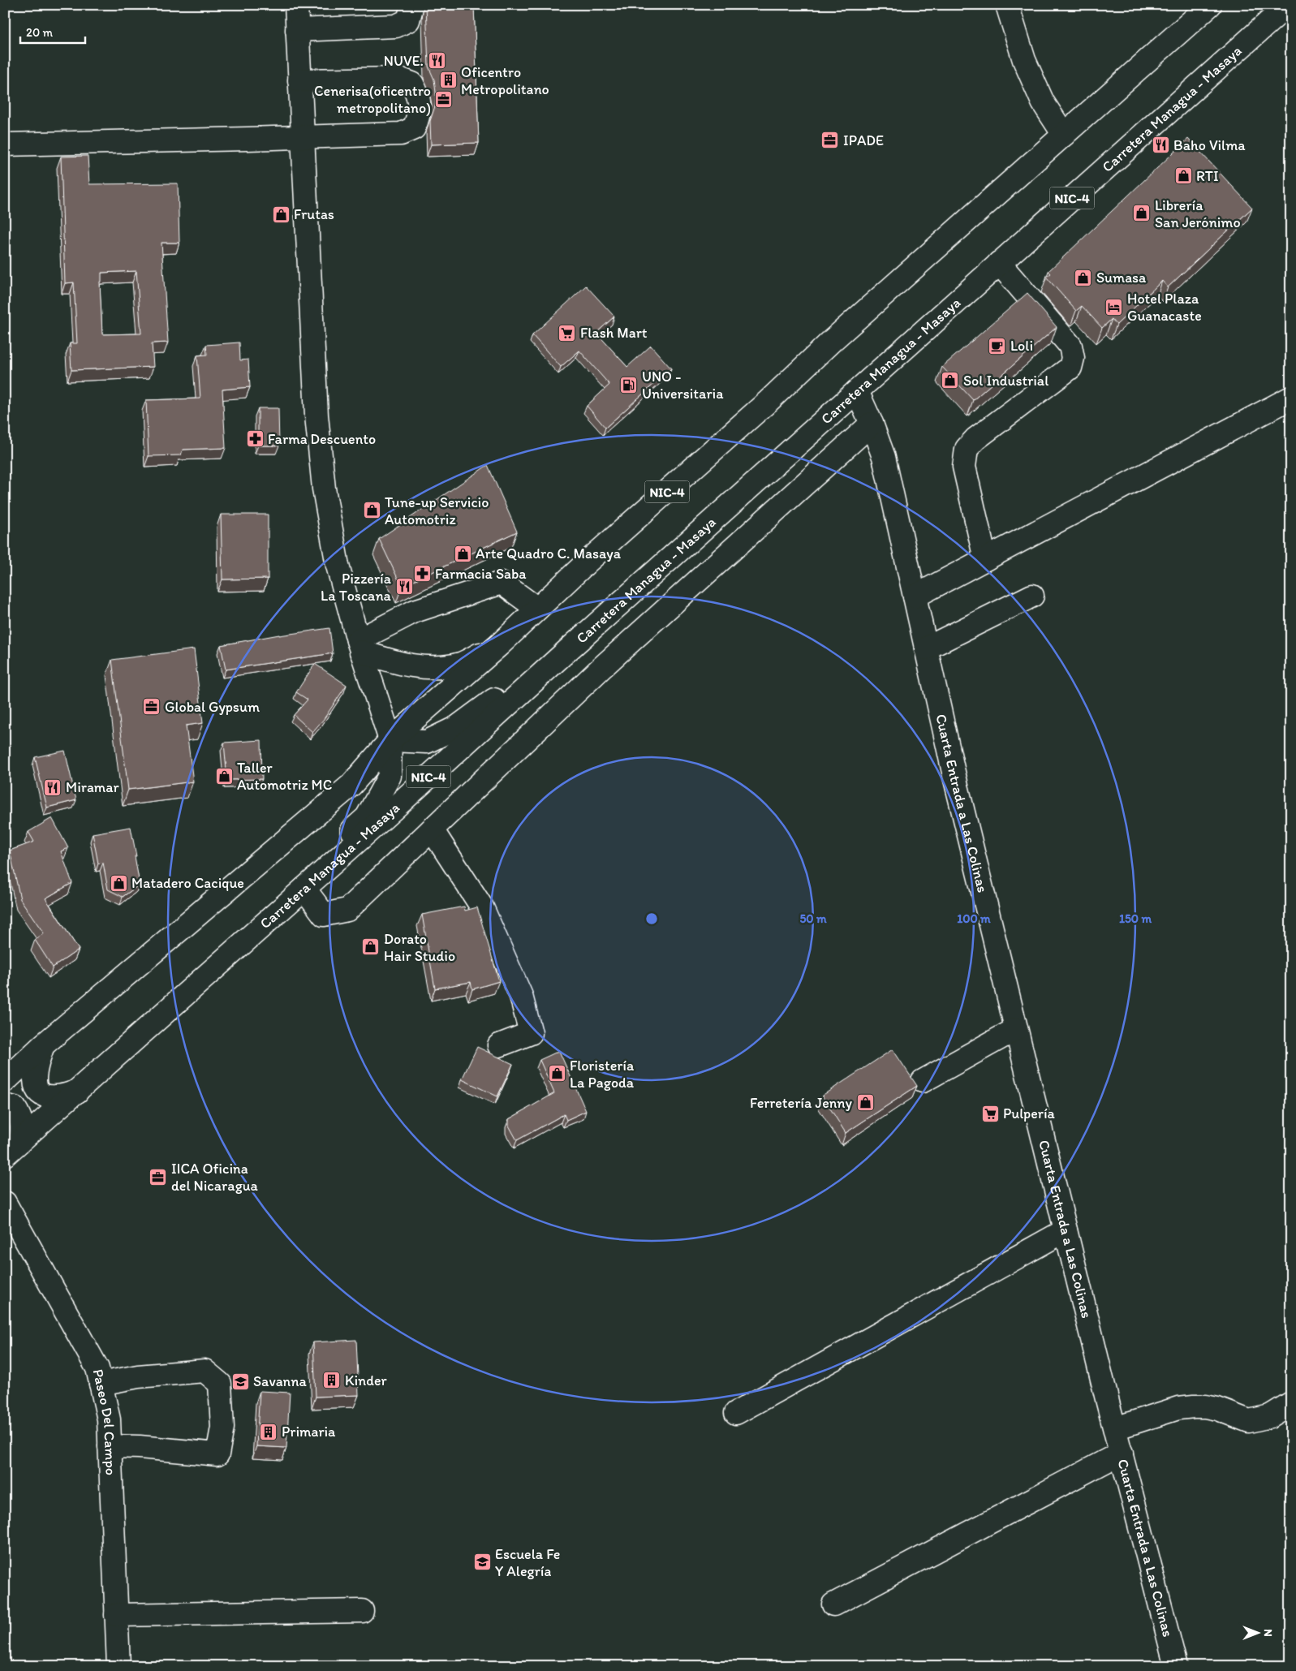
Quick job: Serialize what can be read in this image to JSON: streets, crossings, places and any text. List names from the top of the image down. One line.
{"streets":{"main road":["Carretera Managua - Masaya","NIC-4","Cuarta Entrada a Las Colinas","Paseo Del Campo"]},"crossings":[["Carretera Managua - Masaya","Cuarta Entrada a Las Colinas"]],"places":{"restaurant":["NUVE.","Baho Vilma","Pizzería La Toscana","Miramar"],"building":["Oficentro Metropolitano","Kinder","Primaria"],"office":["Cenerisa(oficentro metropolitano)","IPADE","Global Gypsum","IICA Oficina del Nicaragua"],"shop":["RTI","Librería San Jerónimo","Frutas","Sumasa","Sol Industrial","Tune-up Servicio Automotriz","Arte Quadro C. Masaya","Taller Automotriz MC","Matadero Cacique","Dorato Hair Studio","Floristería La Pagoda","Ferretería Jenny"],"hotel":["Hotel Plaza Guanacaste"],"supermarket":["Flash Mart","Pulpería"],"cafe":["Loli"],"fuel station":["UNO - Universitaria"],"pharmacy":["Farma Descuento","Farmacia Saba"],"school or university":["Savanna","Escuela Fe Y Alegría"]},"scale_bar":"20 m","north":"right","rings":["50 m","100 m","150 m"]}
